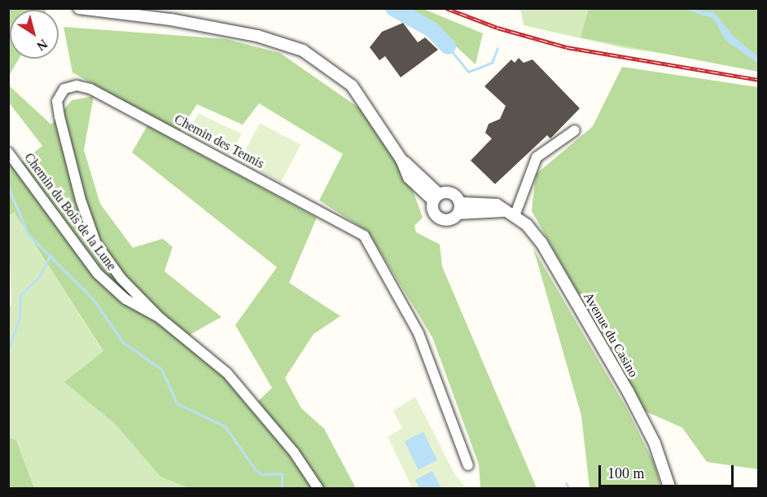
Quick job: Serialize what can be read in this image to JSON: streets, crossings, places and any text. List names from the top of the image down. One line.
{"streets":{"street":["Chemin des Tennis","Chemin du Bois de la Lune","Avenue du Casino"]},"crossings":[["Chemin des Tennis","Chemin du Bois de la Lune"]],"scale_bar":"100 m","north":"bottom right"}
